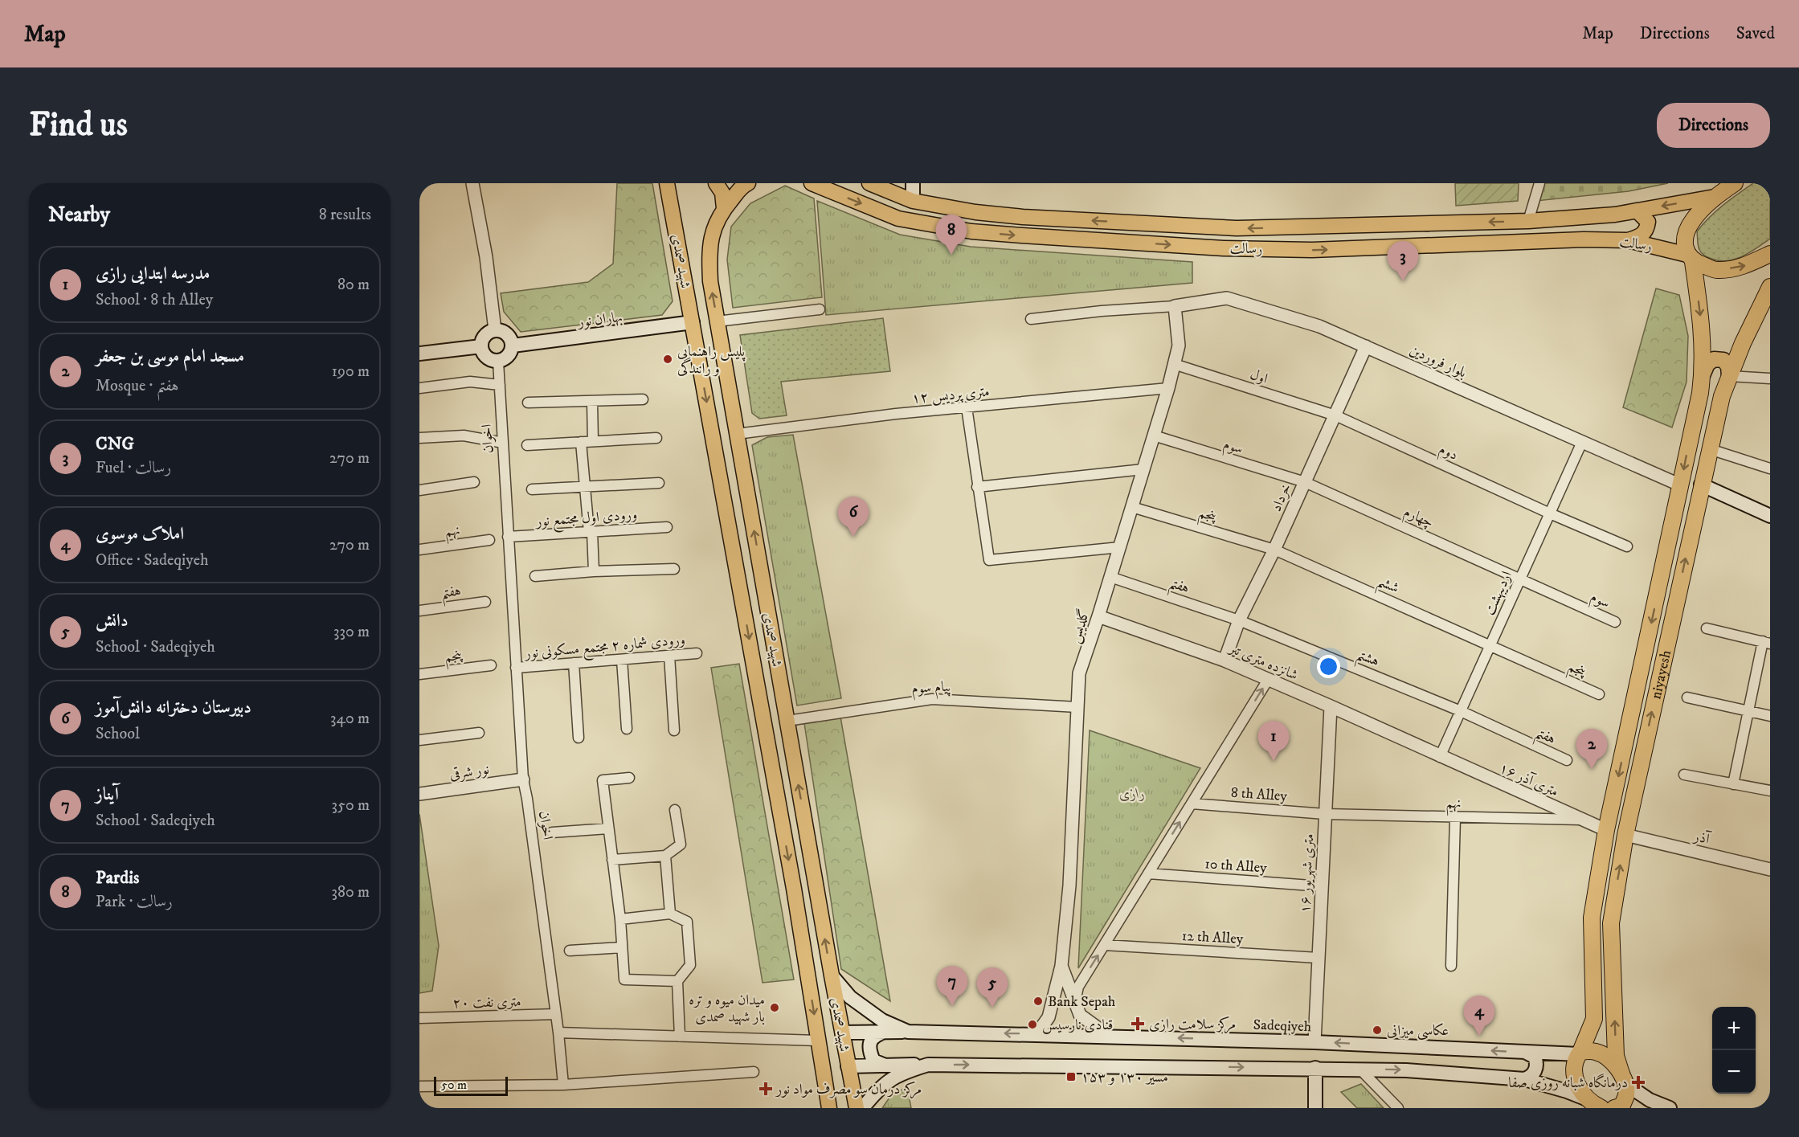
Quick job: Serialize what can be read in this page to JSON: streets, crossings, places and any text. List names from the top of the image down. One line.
{"streets":{"highway":["niyayesh"],"main road":["رسالت","شهید صمدی","بهاران نور","Sadeqiyeh"],"street":["بلوار فروردین","اول","۱۲ متری پردیس","اخوان","سوم","دوم","خرداد","پنجم","چهارم","ورودی اول مجتمع نور","نهم","ششم","هفتم","اردیبهشت","گلدیس","ورودی شماره ۲ مجتمع مسکونی نور","هشتم","شانزده متری تیر","پیام سوم","نور شرقی","۱۶ متری آذر","8 th Alley","آذر","10 th Alley","۱۶ متری شهریور","12 th Alley","۲۰ متری نفت"]},"crossings":[["رسالت","niyayesh"],["شهید صمدی","بهاران نور"],["شهید صمدی","۱۲ متری پردیس"],["شهید صمدی","پیام سوم"],["شهید صمدی","Sadeqiyeh"],["بهاران نور","اخوان"],["بلوار فروردین","خرداد"],["بلوار فروردین","اردیبهشت"],["بلوار فروردین","گلدیس"],["بلوار فروردین","niyayesh"],["اول","دوم"],["اول","خرداد"],["اول","گلدیس"],["۱۲ متری پردیس","گلدیس"],["اخوان","ورودی اول مجتمع نور"],["اخوان","ورودی شماره ۲ مجتمع مسکونی نور"],["اخوان","نور شرقی"],["اخوان","۲۰ متری نفت"],["سوم","خرداد"],["سوم","چهارم"],["سوم","اردیبهشت"],["سوم","گلدیس"],["دوم","خرداد"],["دوم","اردیبهشت"],["خرداد","پنجم"],["خرداد","چهارم"],["خرداد","ششم"],["خرداد","هفتم"],["خرداد","هشتم"],["خرداد","شانزده متری تیر"],["پنجم","ششم"],["پنجم","اردیبهشت"],["پنجم","گلدیس"],["چهارم","اردیبهشت"],["نهم","۱۶ متری آذر"],["نهم","8 th Alley"],["نهم","۱۶ متری شهریور"],["ششم","اردیبهشت"],["هفتم","اردیبهشت"],["هفتم","گلدیس"],["هفتم","هشتم"],["اردیبهشت","هشتم"],["اردیبهشت","شانزده متری تیر"],["اردیبهشت","۱۶ متری آذر"],["گلدیس","شانزده متری تیر"],["گلدیس","پیام سوم"],["گلدیس","Sadeqiyeh"],["شانزده متری تیر","۱۶ متری آذر"],["شانزده متری تیر","۱۶ متری شهریور"],["niyayesh","۱۶ متری آذر"],["niyayesh","آذر"],["niyayesh","Sadeqiyeh"],["8 th Alley","۱۶ متری شهریور"],["10 th Alley","۱۶ متری شهریور"],["۱۶ متری شهریور","12 th Alley"],["۱۶ متری شهریور","Sadeqiyeh"]],"parks":["رازی"],"places":{"other":["پلیس راهنمایی و رانندگی","Bank Sepah","میدان میوه و تره بار شهید صمدی","قنادی نارسیس","عکاسی میزانی"],"health":["مرکز سلامت رازی","درمانگاه شبانه روزی صفا","مرکز درمان سو مصرف مواد نور"],"transit":["مسیر ۱۳۰ و ۱۵۳"]},"scale_bar":"50 m","page":{"header":"Map","nav":["Map","Directions","Saved"],"buttons":"Directions","title":"Find us","heading":["Nearby","8 results"],"pins":["8","3","6","1","2","7","5","4"],"list":[{"mark":"1","name":"مدرسه ابتدایی رازی","note":"School · 8 th Alley","value":"80 m"},{"mark":"2","name":"مسجد امام موسی بن جعفر","note":"Mosque · هفتم","value":"190 m"},{"mark":"3","name":"CNG","note":"Fuel · رسالت","value":"270 m"},{"mark":"4","name":"املاک موسوی","note":"Office · Sadeqiyeh","value":"270 m"},{"mark":"5","name":"دانش","note":"School · Sadeqiyeh","value":"330 m"},{"mark":"6","name":"دبیرستان دخترانه دانش‌آموز","note":"School","value":"340 m"},{"mark":"7","name":"آیناز","note":"School · Sadeqiyeh","value":"350 m"},{"mark":"8","name":"Pardis","note":"Park · رسالت","value":"380 m"}],"map_buttons":["+","−"],"scale":"50 m"}}
